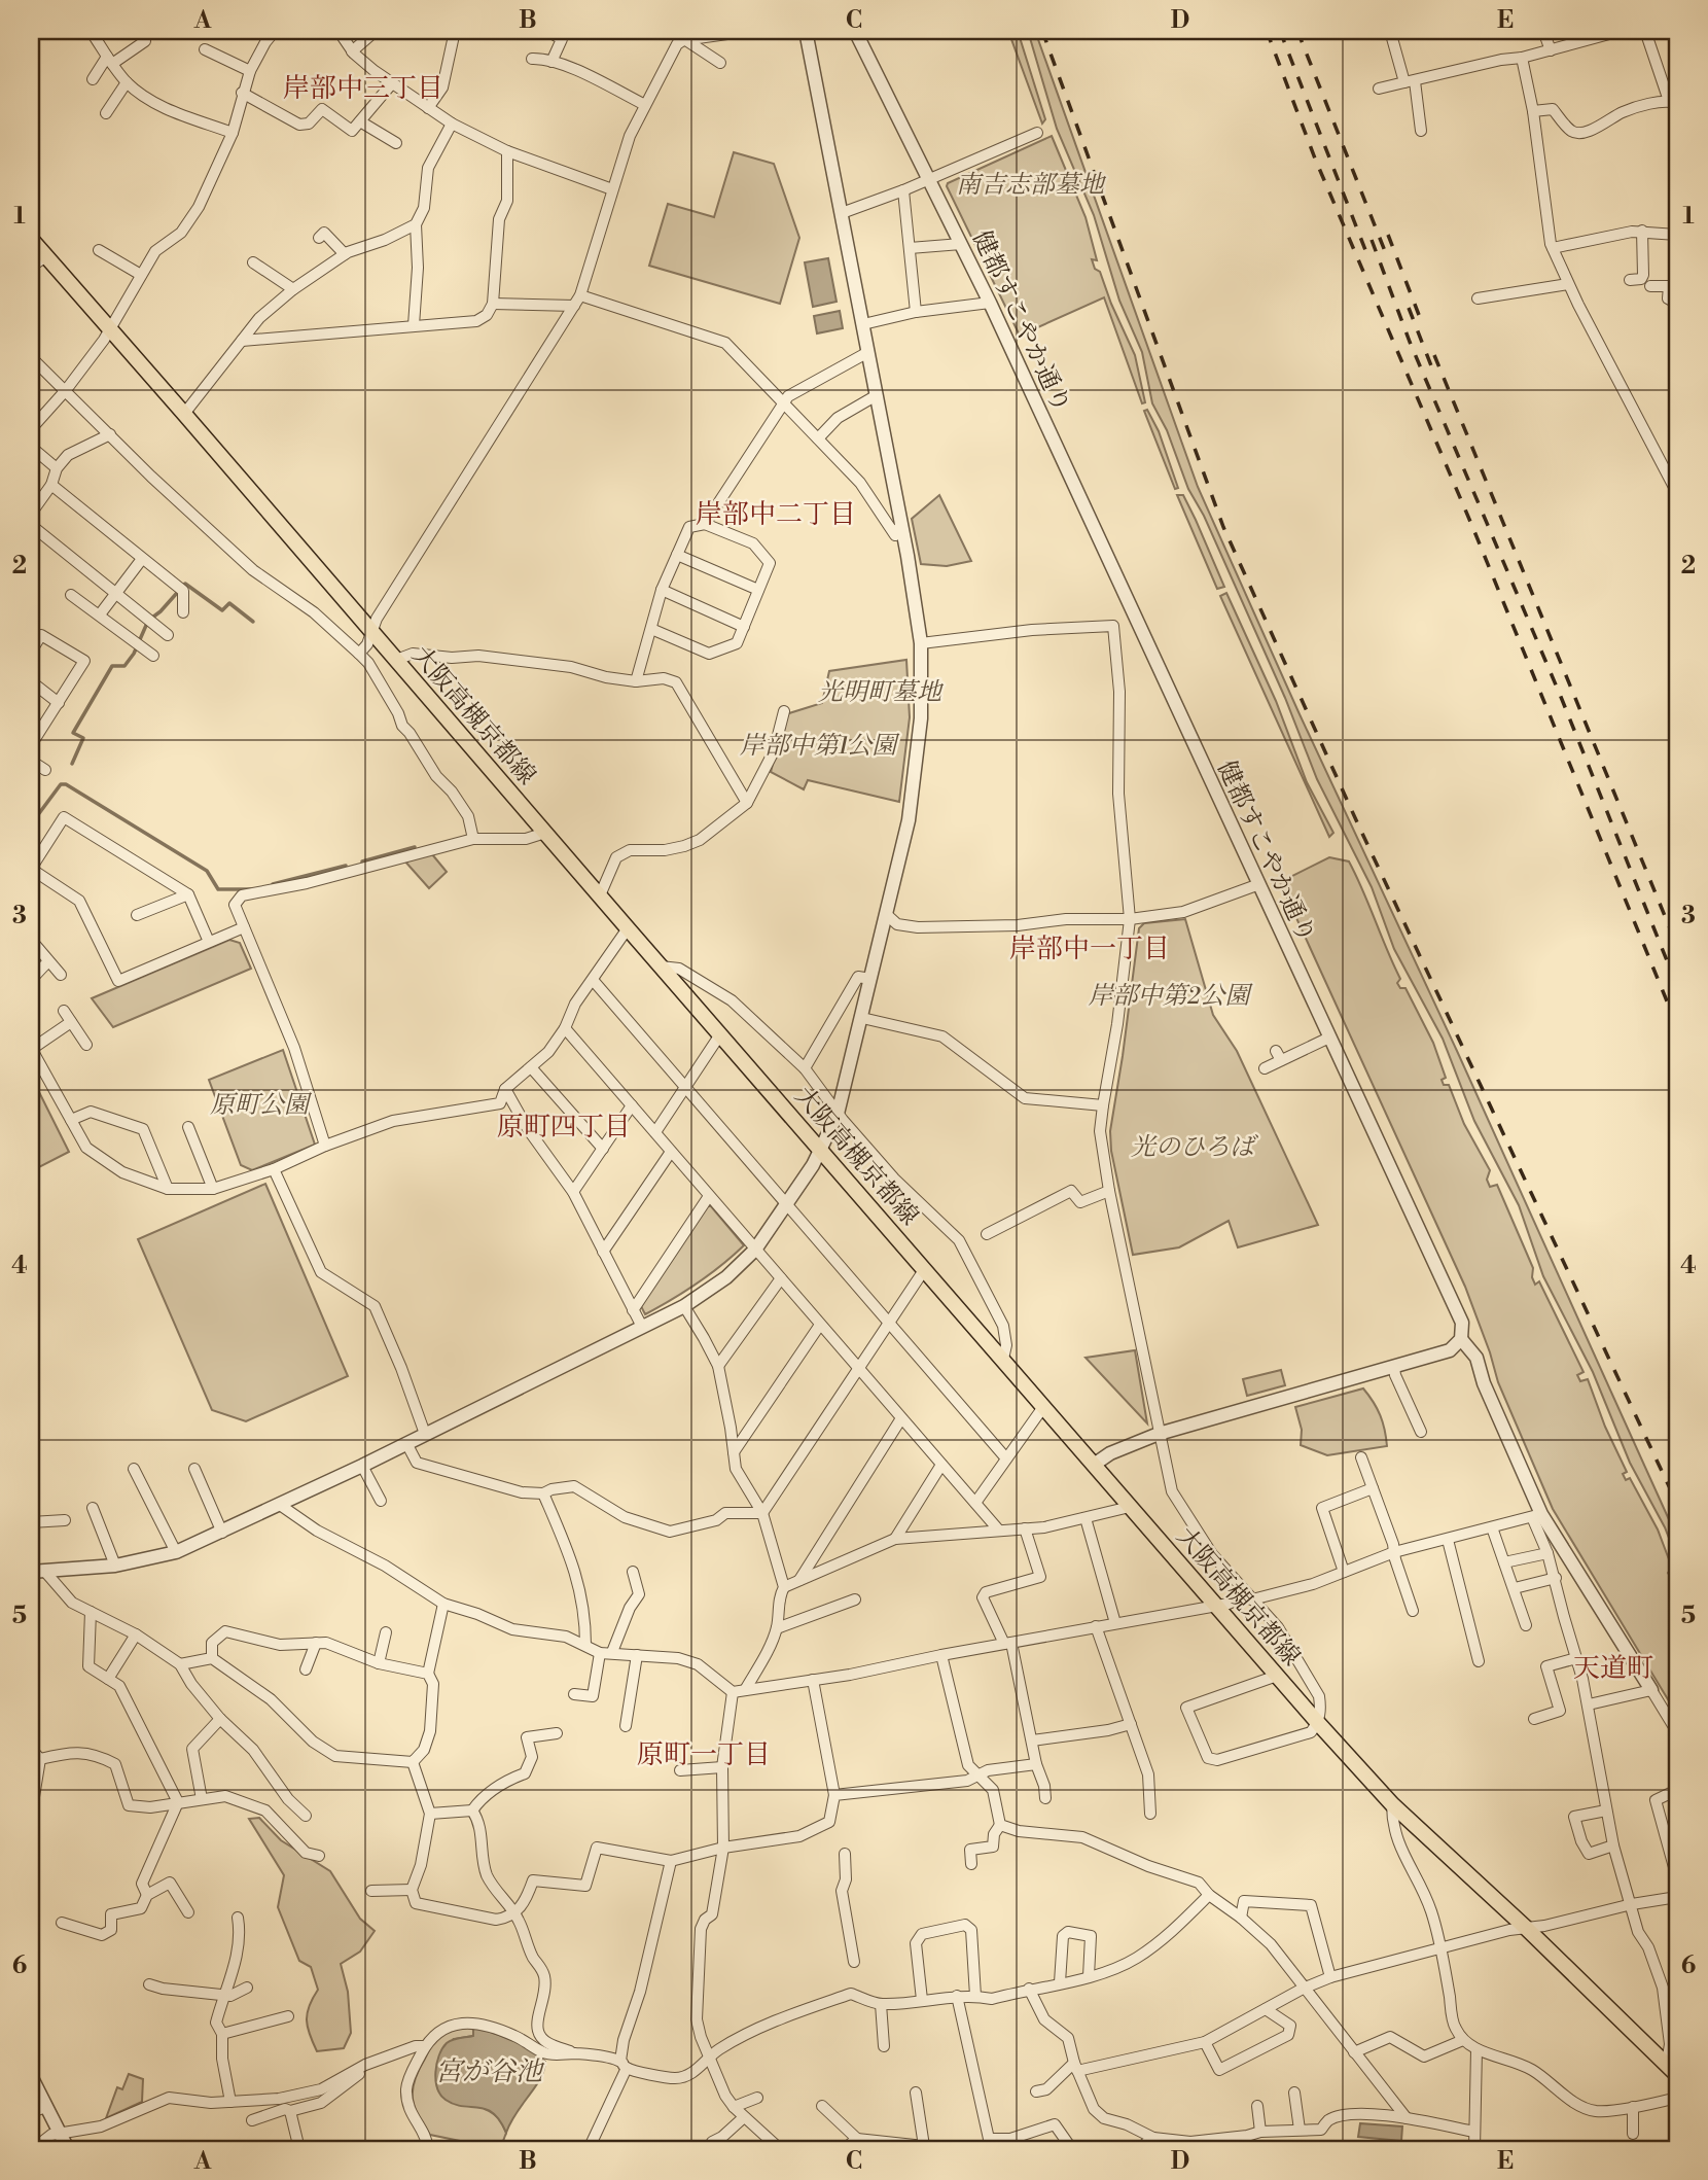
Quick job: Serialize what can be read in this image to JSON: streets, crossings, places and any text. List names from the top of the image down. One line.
{"streets":{"main road":["大阪高槻京都線"],"street":["健都すこやか通り"]},"districts":["岸部中三丁目","岸部中二丁目","岸部中一丁目","原町四丁目","天道町","原町一丁目"],"water":["宮が谷池"],"parks":["南吉志部墓地","光明町墓地","岸部中第1公園","岸部中第2公園","原町公園","光のひろば"],"grid":{"columns":["A","B","C","D","E"],"rows":["1","2","3","4","5","6"]}}
